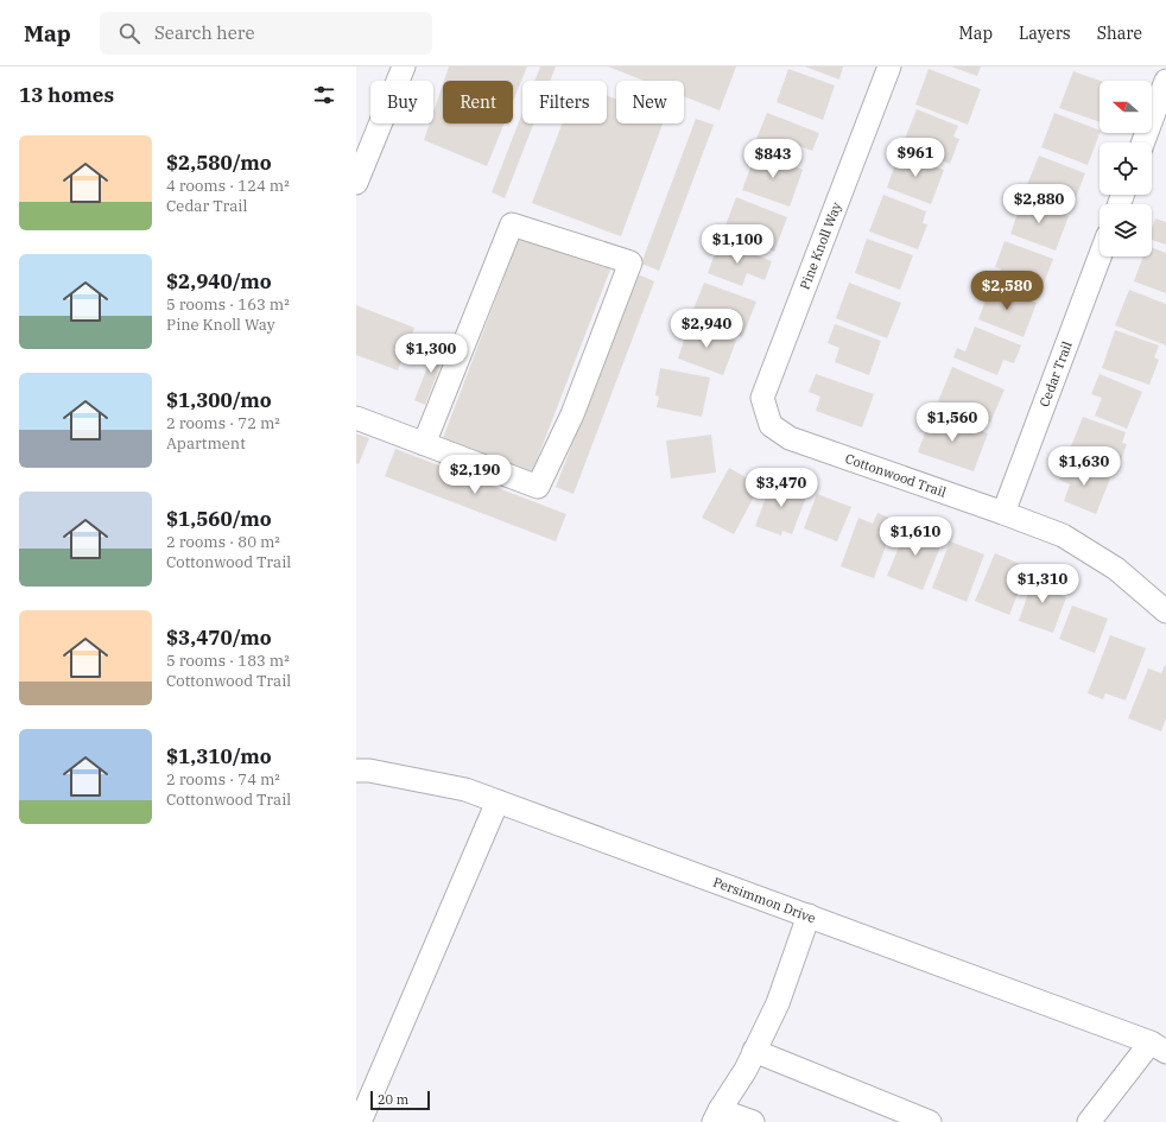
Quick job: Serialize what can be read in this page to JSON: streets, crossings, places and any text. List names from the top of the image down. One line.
{"streets":{"street":["Pine Knoll Way","Cedar Trail","Cottonwood Trail","Persimmon Drive"]},"crossings":[["Pine Knoll Way","Cottonwood Trail"],["Cedar Trail","Cottonwood Trail"]],"scale_bar":"20 m","north":"left","page":{"header":"Map","search":"Search here","nav":["Map","Layers","Share"],"heading":"13 homes","chip":["Buy","Rent","Filters","New"],"list":[{"name":"$2,580/mo","note":"4 rooms · 124 m² · Cedar Trail"},{"name":"$2,940/mo","note":"5 rooms · 163 m² · Pine Knoll Way"},{"name":"$1,300/mo","note":"2 rooms · 72 m² · Apartment"},{"name":"$1,560/mo","note":"2 rooms · 80 m² · Cottonwood Trail"},{"name":"$3,470/mo","note":"5 rooms · 183 m² · Cottonwood Trail"},{"name":"$1,310/mo","note":"2 rooms · 74 m² · Cottonwood Trail"}],"price":["$961","$843","$2,880","$1,100","$2,580","$2,940","$1,300","$1,560","$1,630","$2,190","$3,470","$1,610","$1,310"],"scale":"20 m"}}
